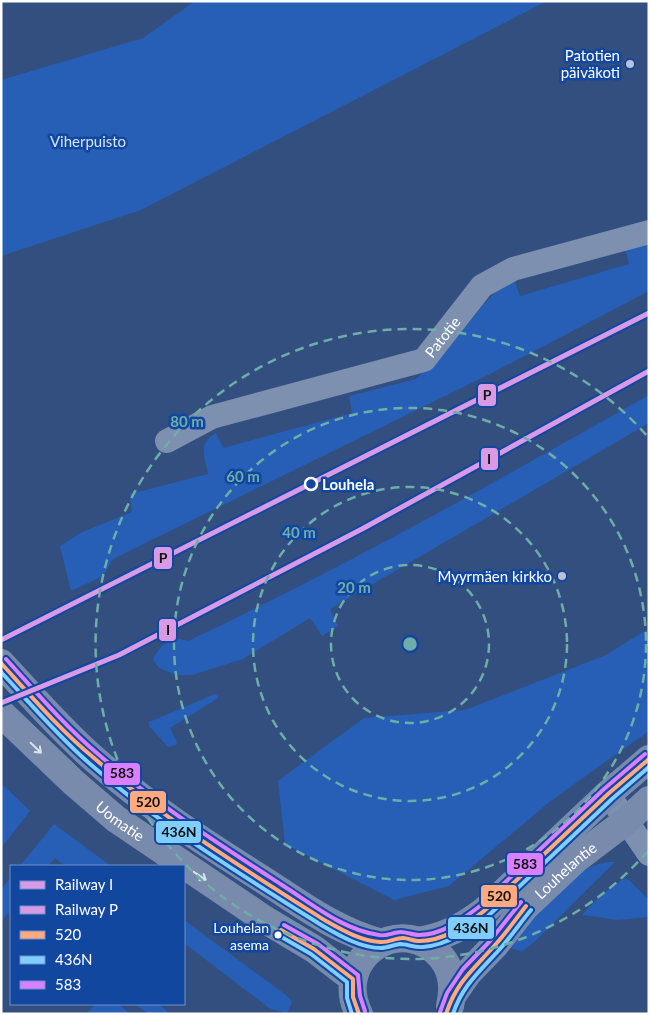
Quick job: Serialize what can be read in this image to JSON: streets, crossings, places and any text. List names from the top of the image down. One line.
{"streets":{"street":["Patotie","Uomatie","Louhelantie"]},"crossings":[["Uomatie","Louhelantie"]],"parks":["Viherpuisto"],"places":["Patotien päiväkoti","Louhela","Myyrmäen kirkko","Louhelan asema"],"lines":["rail line P","rail line I","transit line 583","transit line 520","transit line 436N"],"legend":["Railway I","Railway P","520","436N","583"],"rings":["80 m","60 m","40 m","20 m"]}
